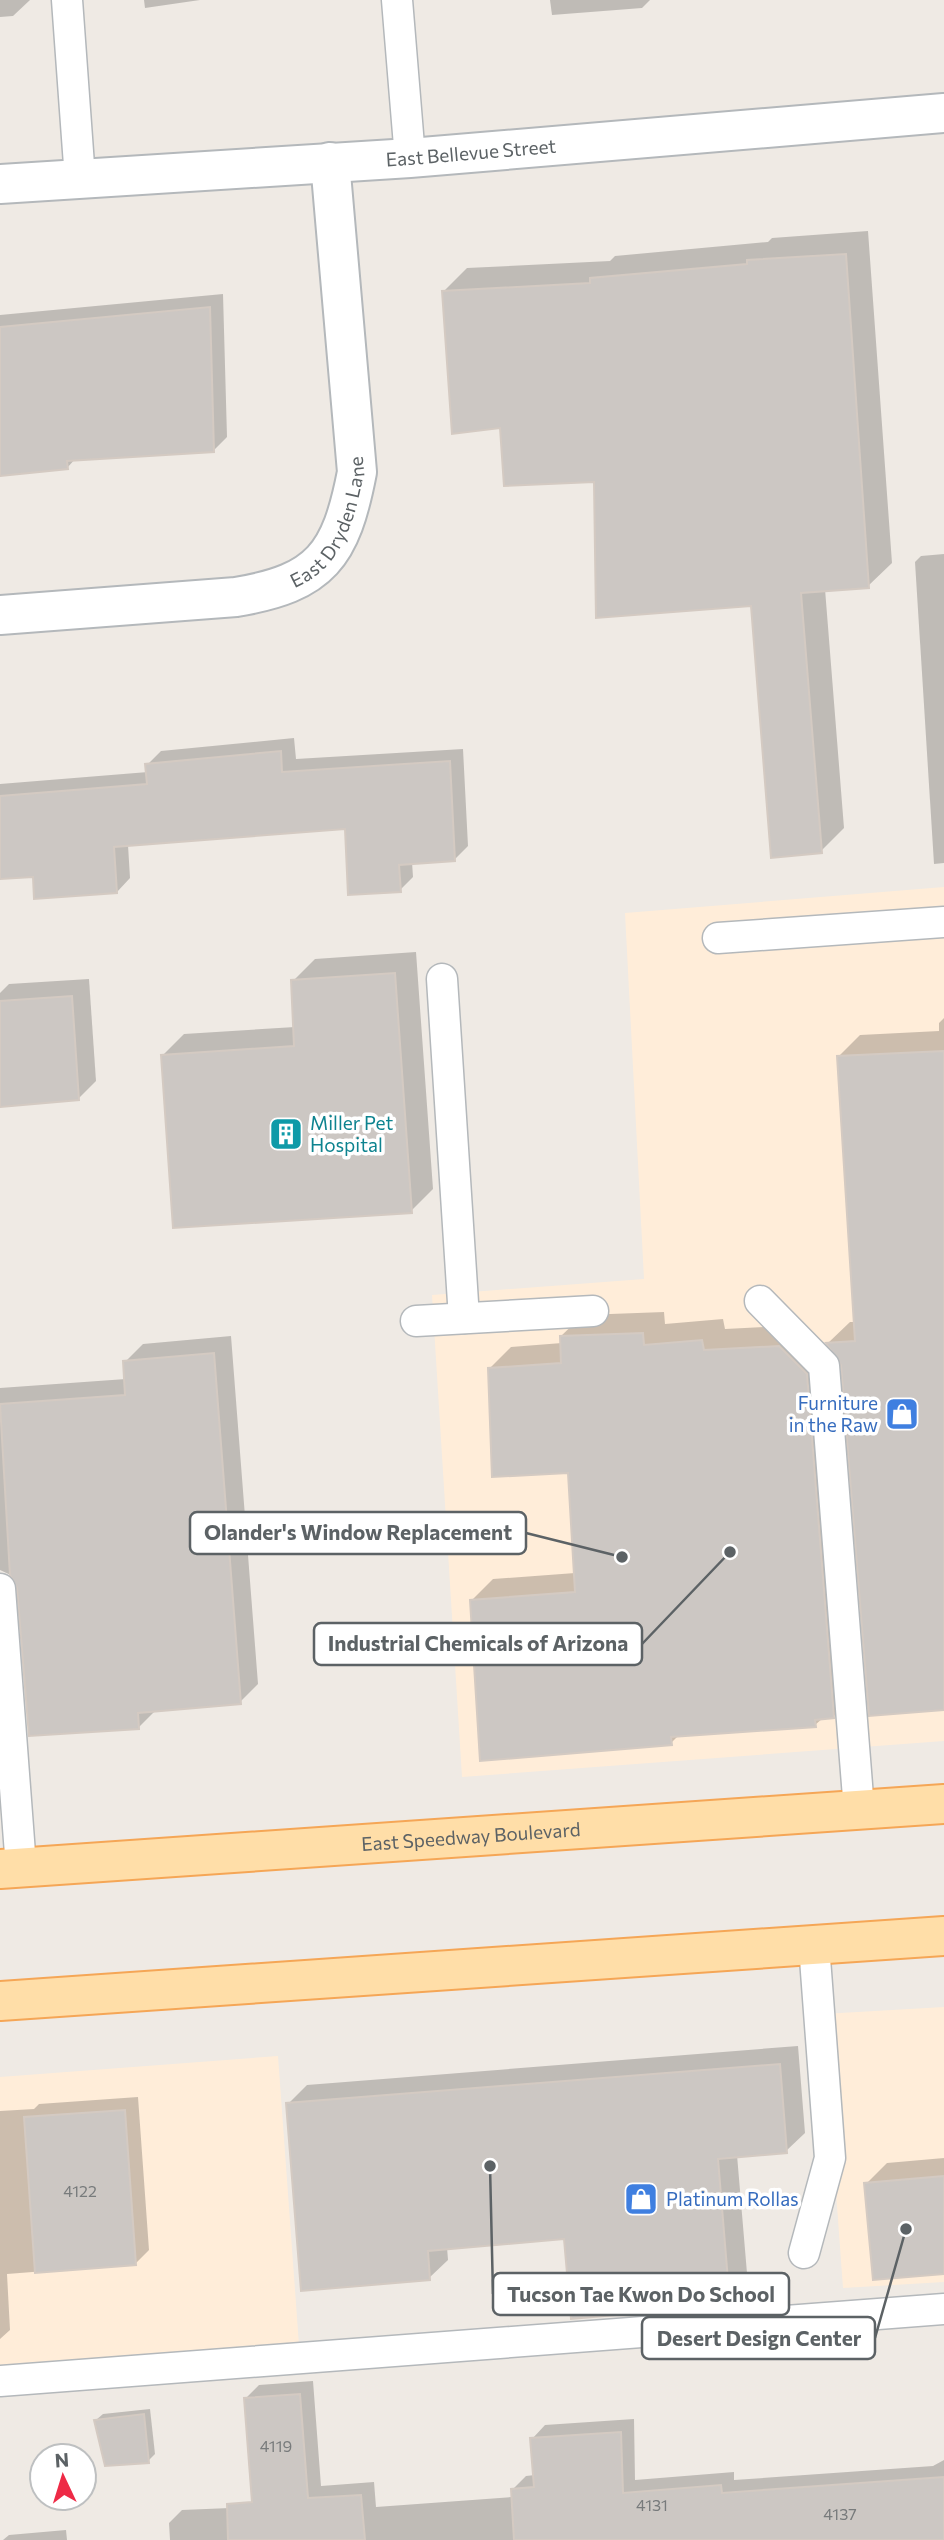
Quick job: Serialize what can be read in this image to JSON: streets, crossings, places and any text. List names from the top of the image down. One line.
{"streets":{"main road":["East Speedway Boulevard"],"street":["East Bellevue Street","East Dryden Lane"]},"crossings":[["East Bellevue Street","East Dryden Lane"]],"places":{"building":["Miller Pet Hospital"],"shop":["Furniture in the Raw","Platinum Rollas"],"other":["Industrial Chemicals of Arizona","Olander's Window Replacement","Tucson Tae Kwon Do School","Desert Design Center"]},"house_numbers":["4122","4119","4131","4137"],"north":"top"}
